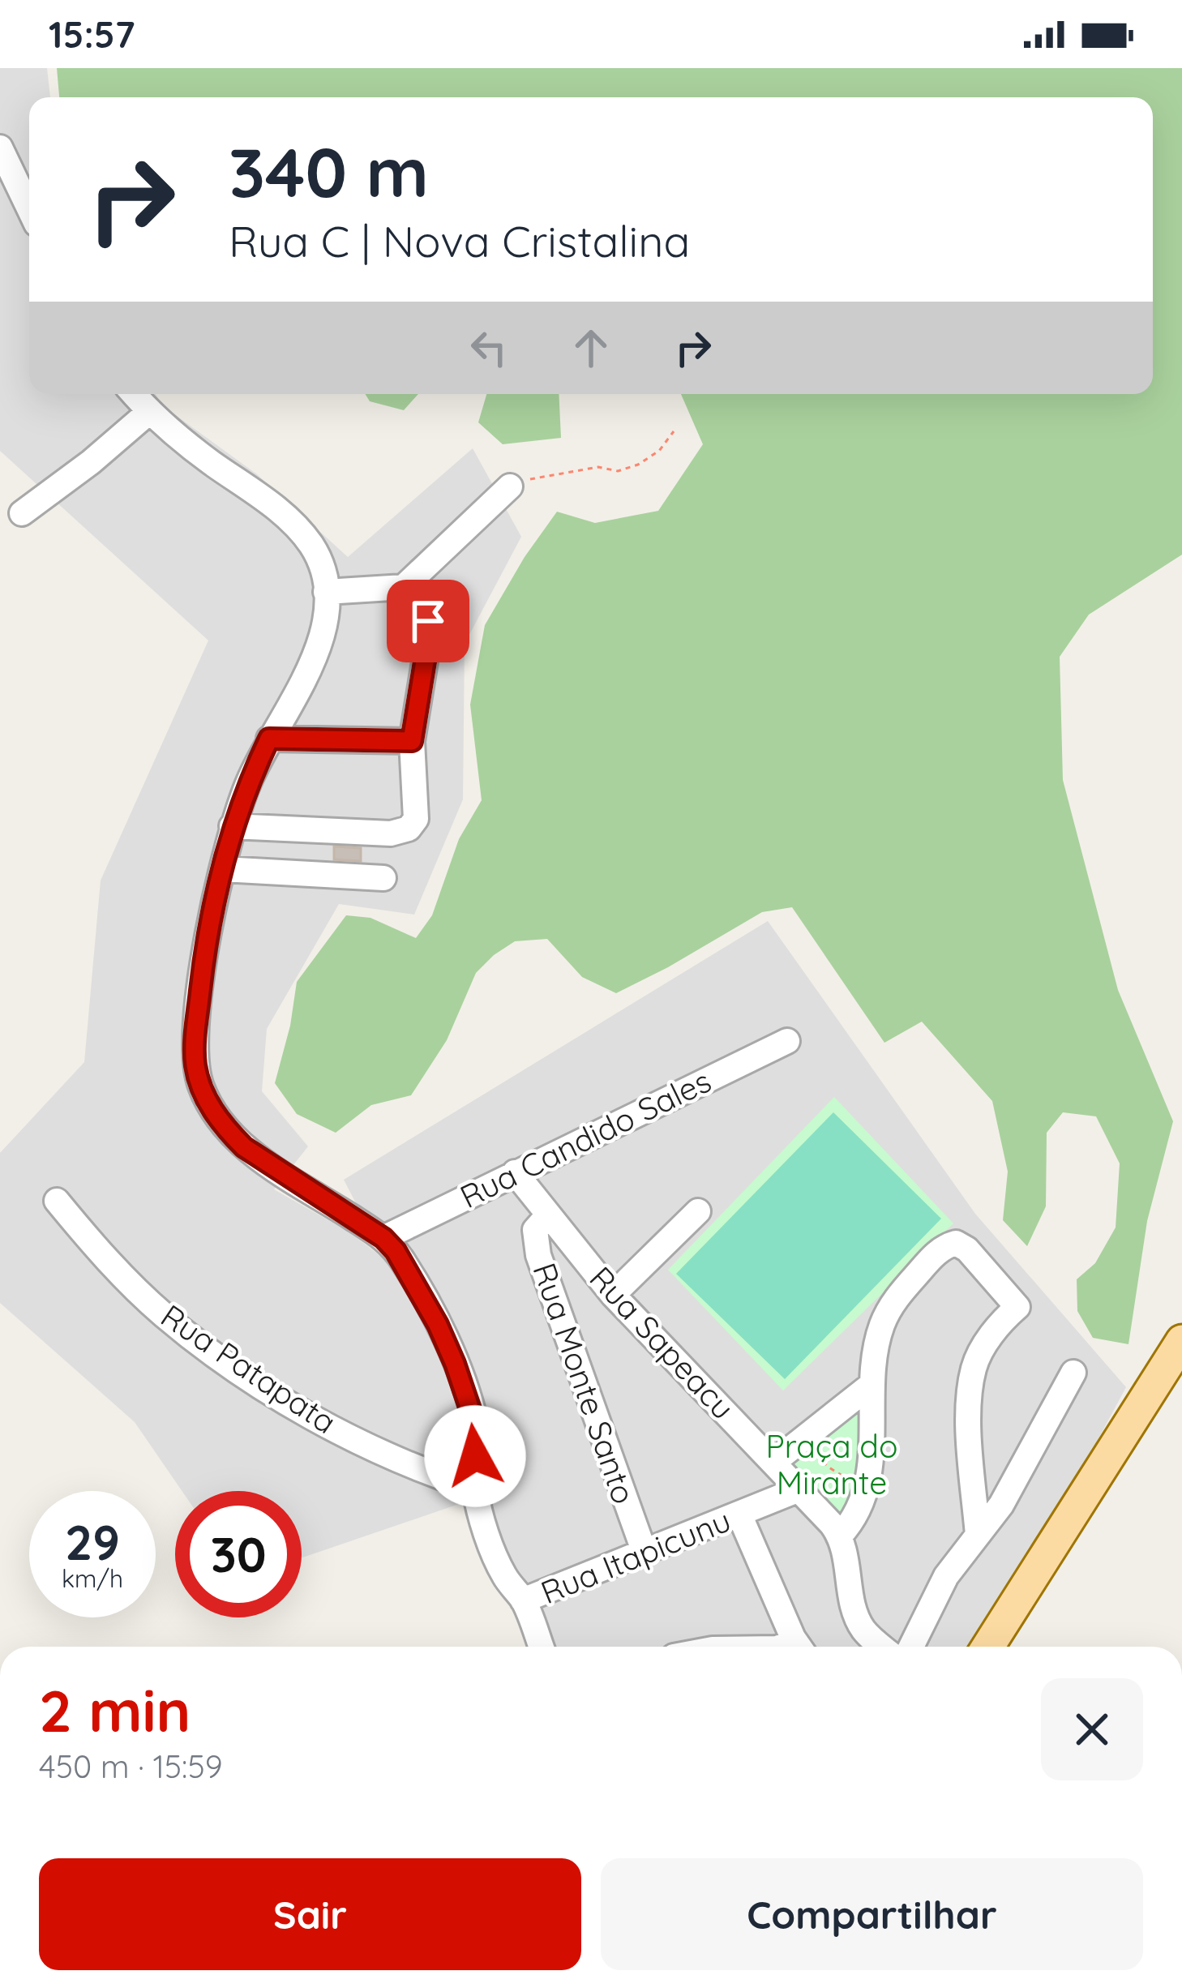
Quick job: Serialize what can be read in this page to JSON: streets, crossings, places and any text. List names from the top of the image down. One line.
{"streets":{"street":["Rua Candido Sales","Rua Sapeacu","Rua Patapata","Rua Monte Santo","Rua Itapicunu"]},"crossings":[["Rua Candido Sales","Rua Sapeacu"],["Rua Sapeacu","Rua Monte Santo"],["Rua Sapeacu","Rua Itapicunu"],["Rua Monte Santo","Rua Itapicunu"]],"parks":["Praça do Mirante"],"page":{"status":"15:57","turn":["340 m","Rua C | Nova Cristalina"],"speed":"29 km/h","limit":"30","heading":["2 min","450 m · 15:59"],"buttons":["Sair","Compartilhar"]}}
